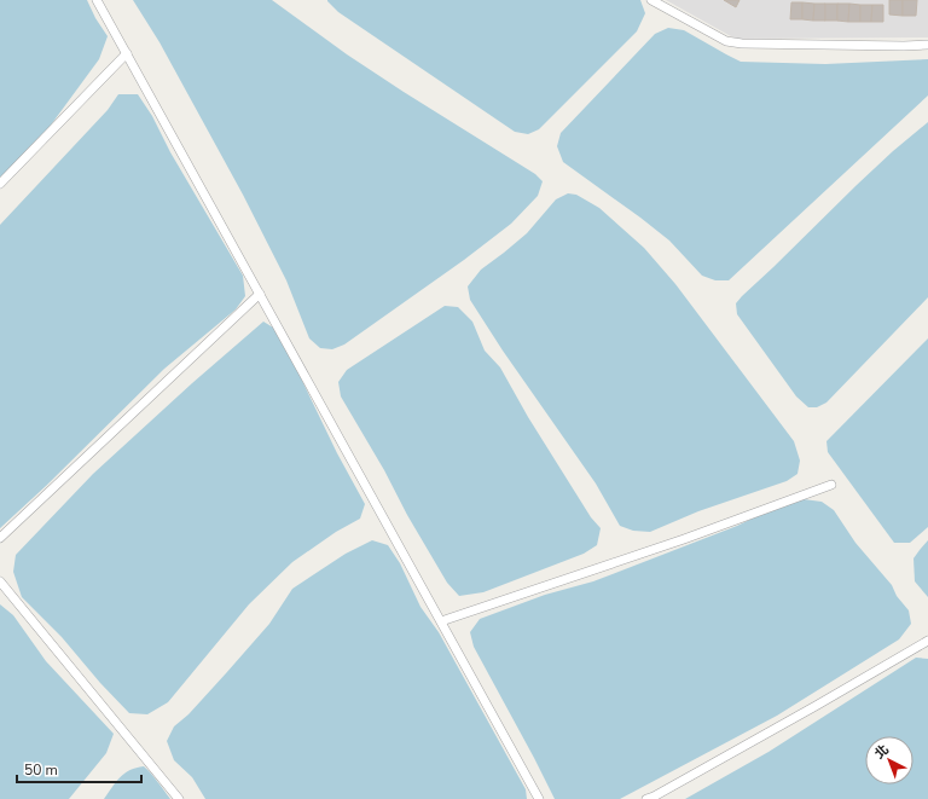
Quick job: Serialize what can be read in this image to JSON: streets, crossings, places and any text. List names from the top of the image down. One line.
{"scale_bar":"50 m","north":"top left"}
